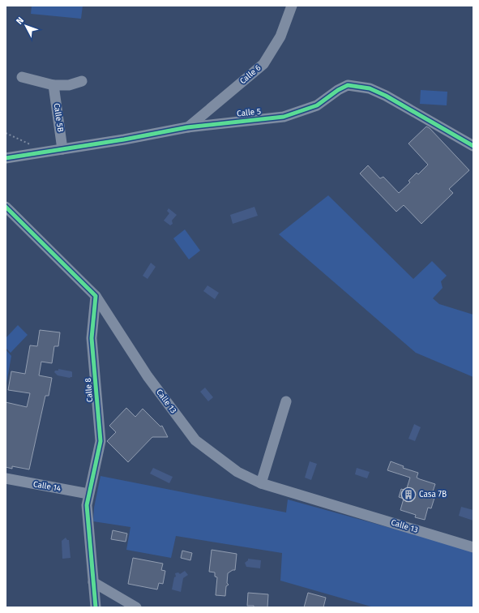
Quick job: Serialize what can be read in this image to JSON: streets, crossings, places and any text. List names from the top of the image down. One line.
{"streets":{"street":["Calle 6","Calle 5","Calle 5B","Calle 8","Calle 13","Calle 14"]},"crossings":[["Calle 6","Calle 5"],["Calle 5","Calle 5B"],["Calle 8","Calle 13"],["Calle 8","Calle 14"]],"places":{"building":["Casa 7B"]},"north":"top left"}
